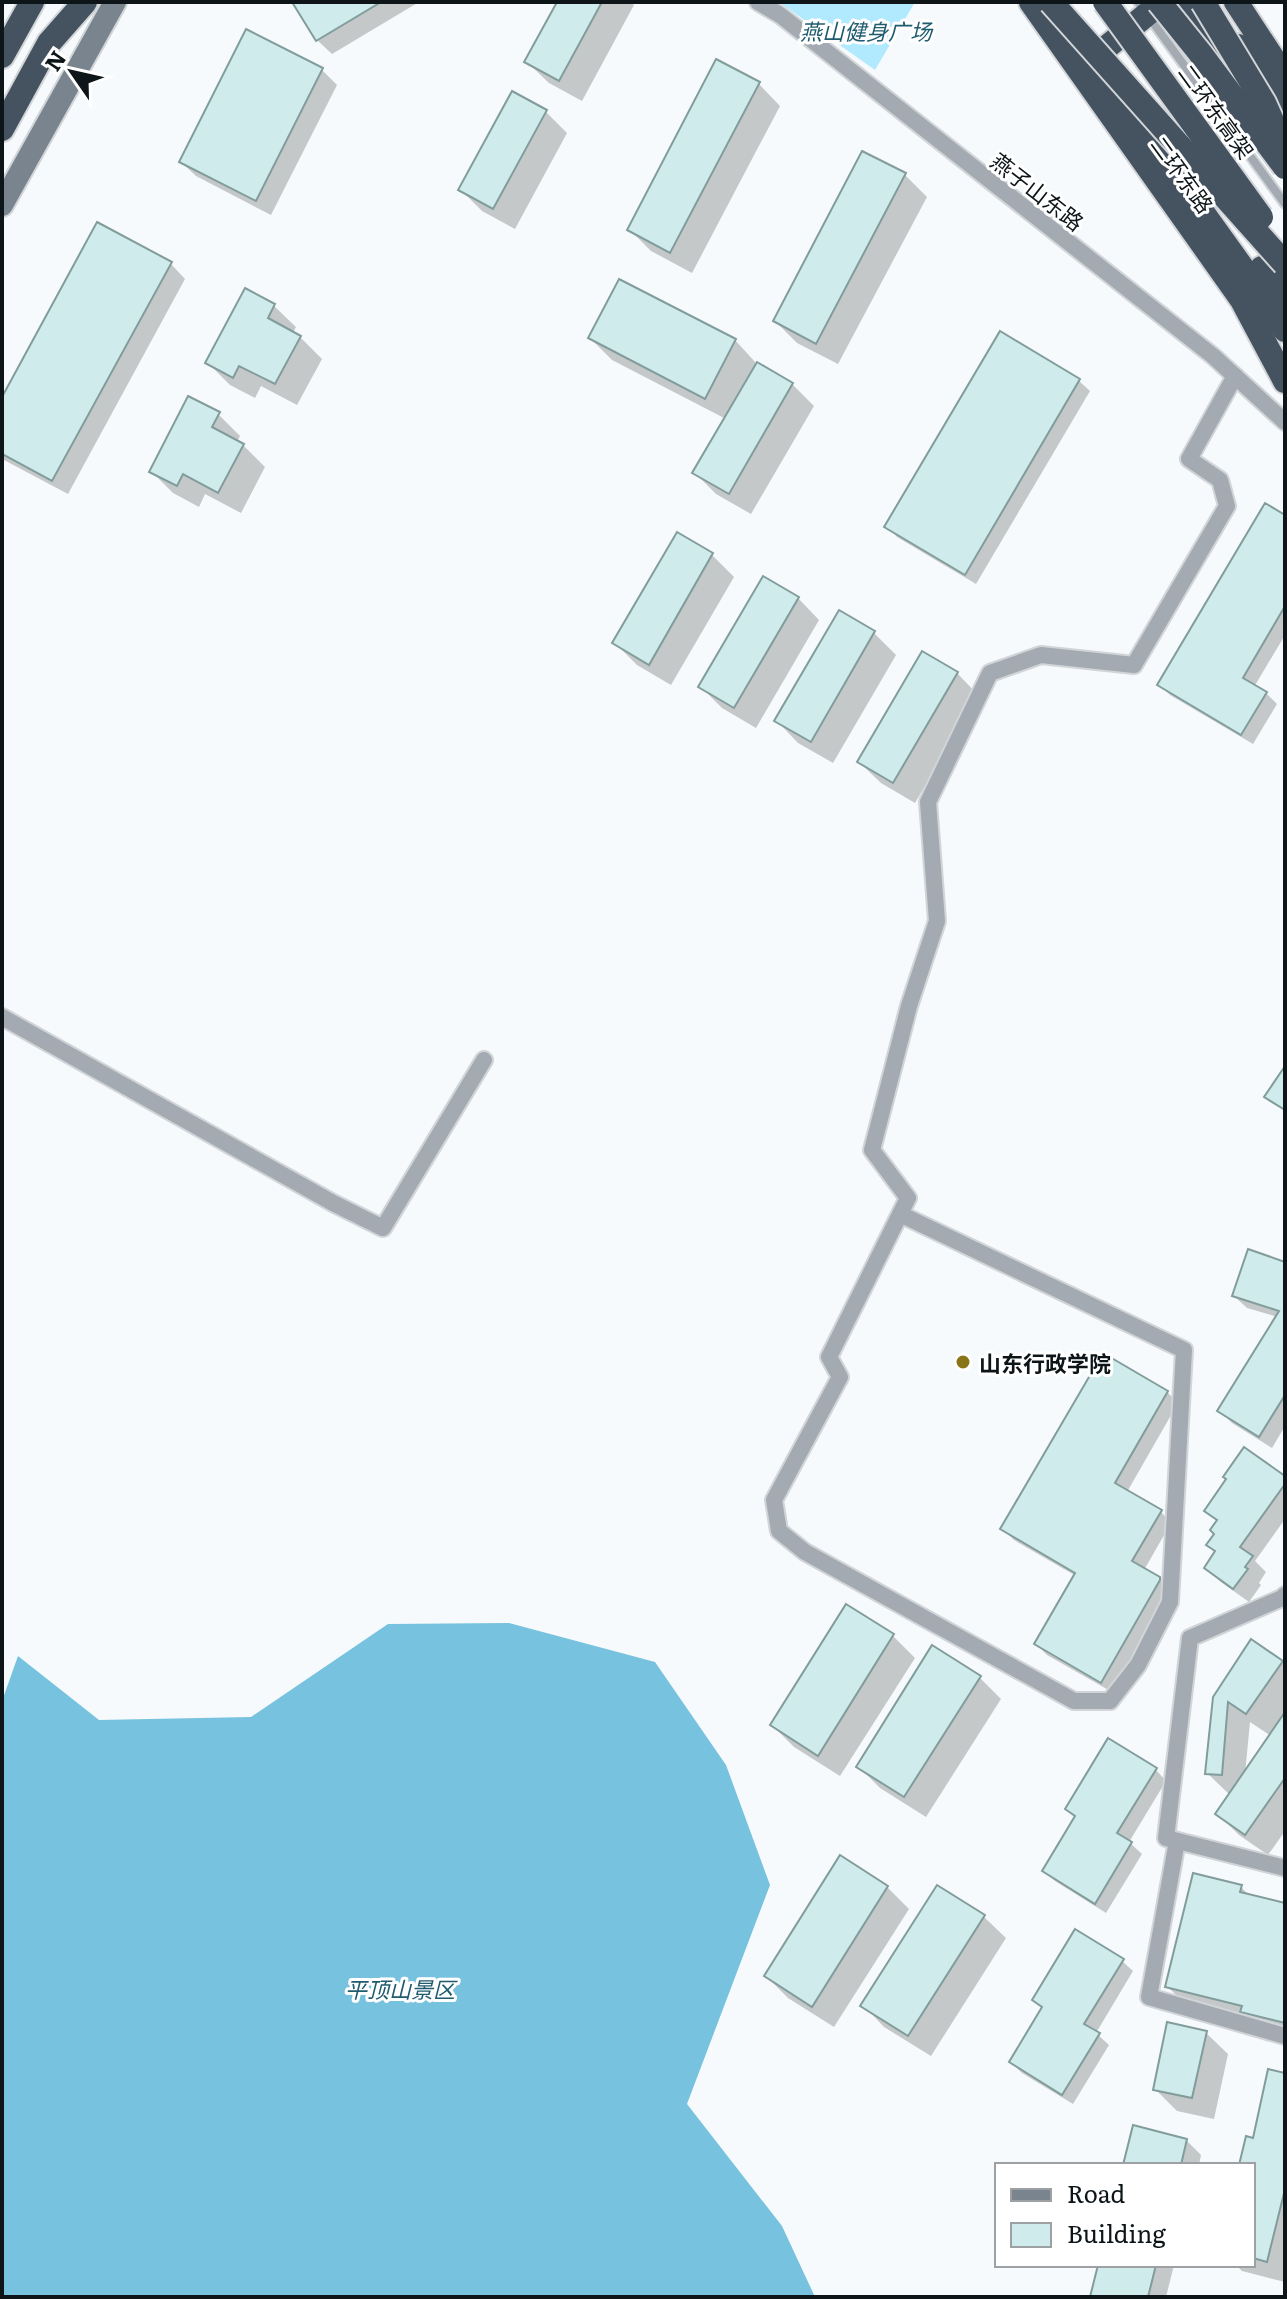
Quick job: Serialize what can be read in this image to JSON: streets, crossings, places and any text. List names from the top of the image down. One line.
{"streets":{"highway":["二环东高架","二环东路"],"street":["燕子山东路"]},"parks":["燕山健身广场","平顶山景区"],"places":["山东行政学院"],"legend":["Road","Building"],"north":"top left"}
